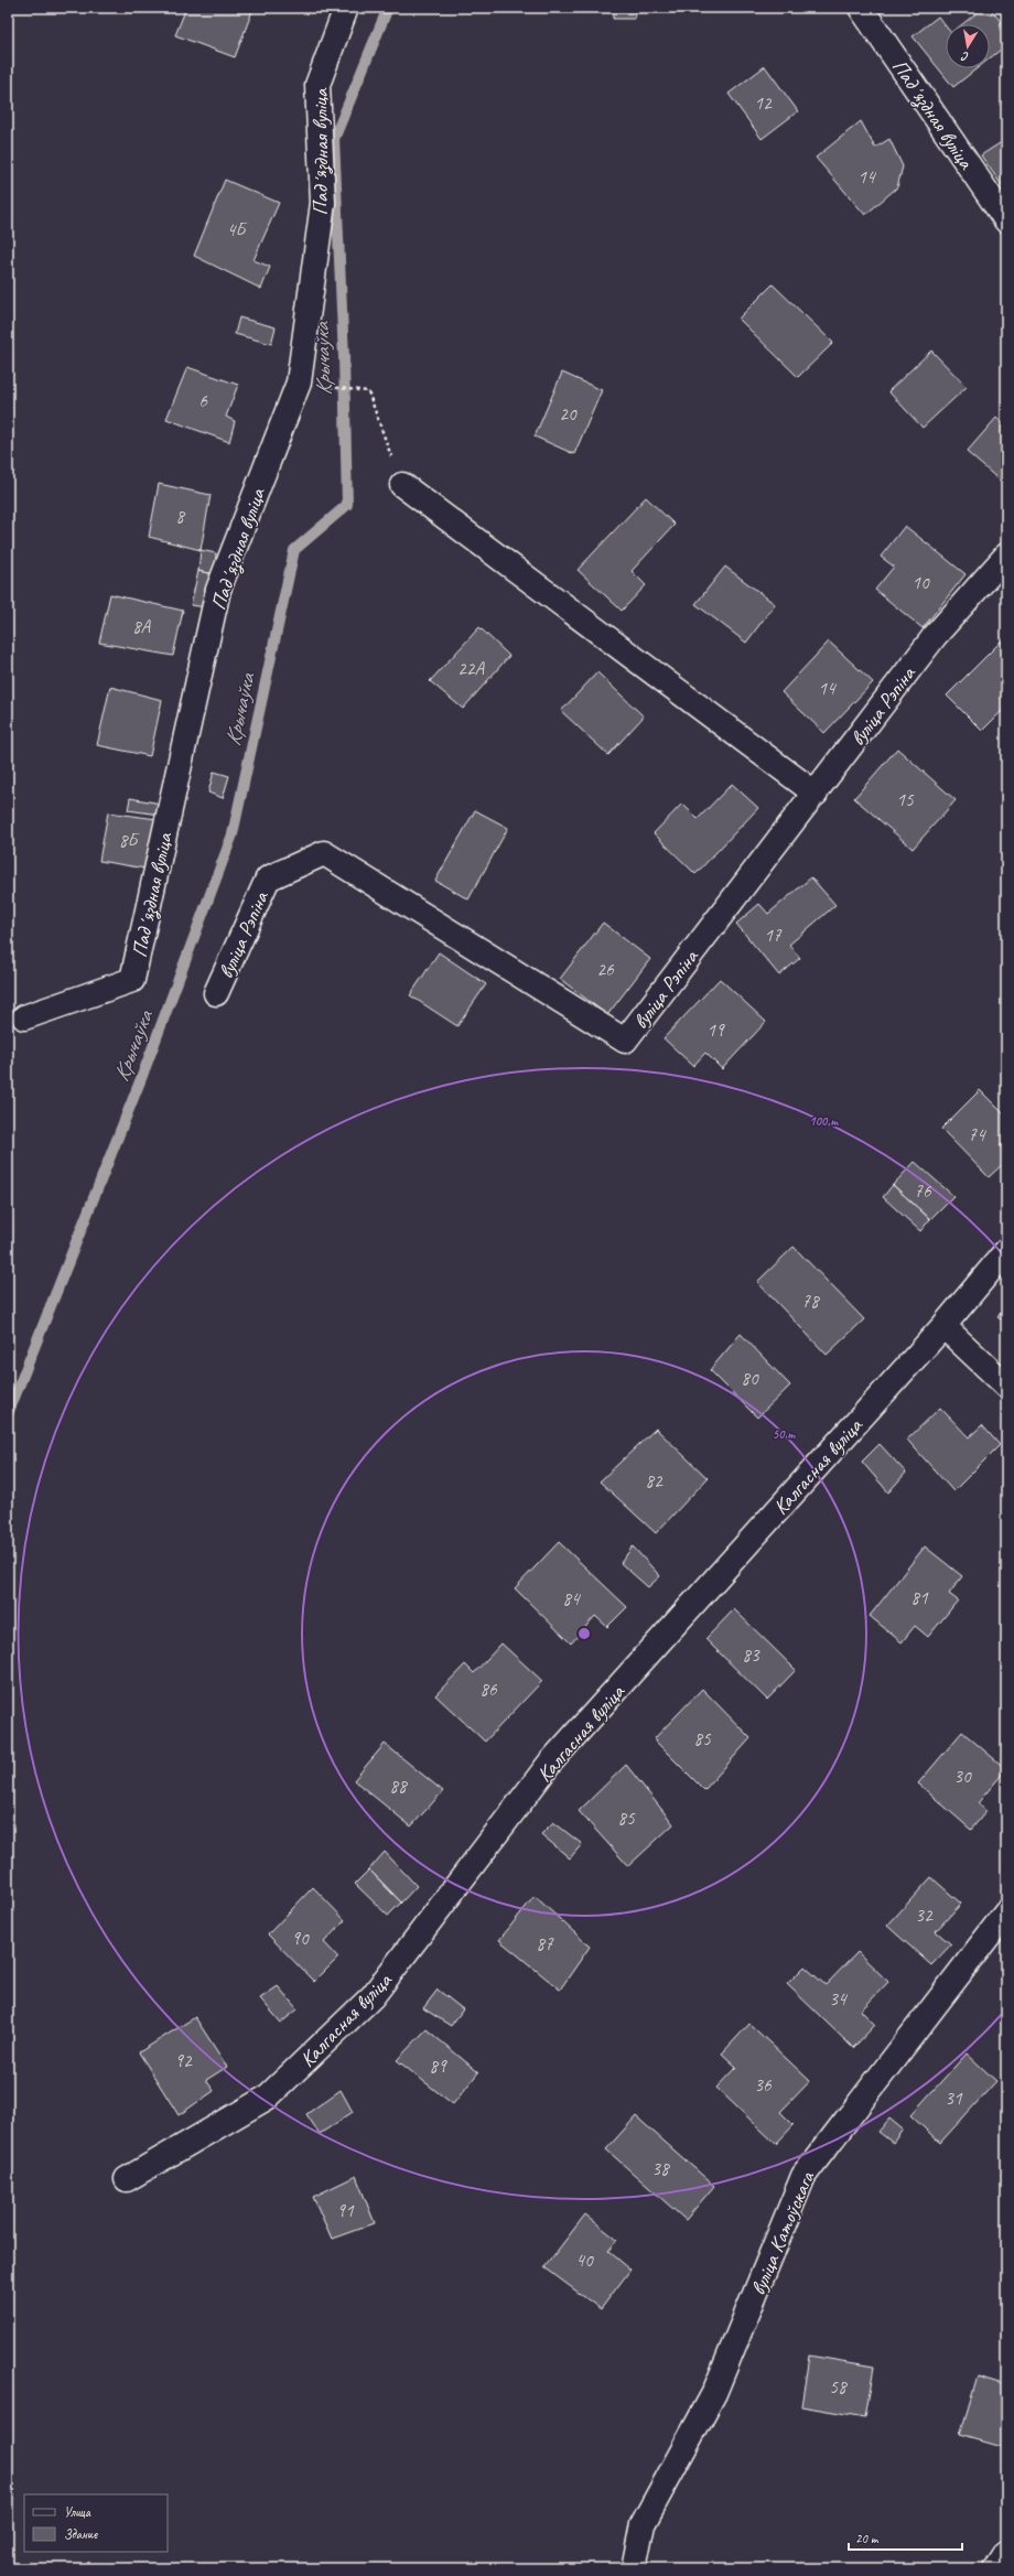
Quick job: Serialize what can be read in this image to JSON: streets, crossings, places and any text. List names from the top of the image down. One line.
{"streets":{"street":["Падʼяздная вуліца","вуліца Рэпіна","Калгасная вуліца","вуліца Катоўскага"]},"water":["Крычаўка"],"house_numbers":["12","14","4Б","6","20","8","10","8А","22А","14","15","8Б","17","26","19","74","76","78","80","82","81","84","83","86","85","30","88","85","32","90","87","34","92","89","36","31","38","91","40","58"],"legend":["Улица","Здание"],"scale_bar":"20 m","north":"bottom","rings":["100 m","50 m"]}
